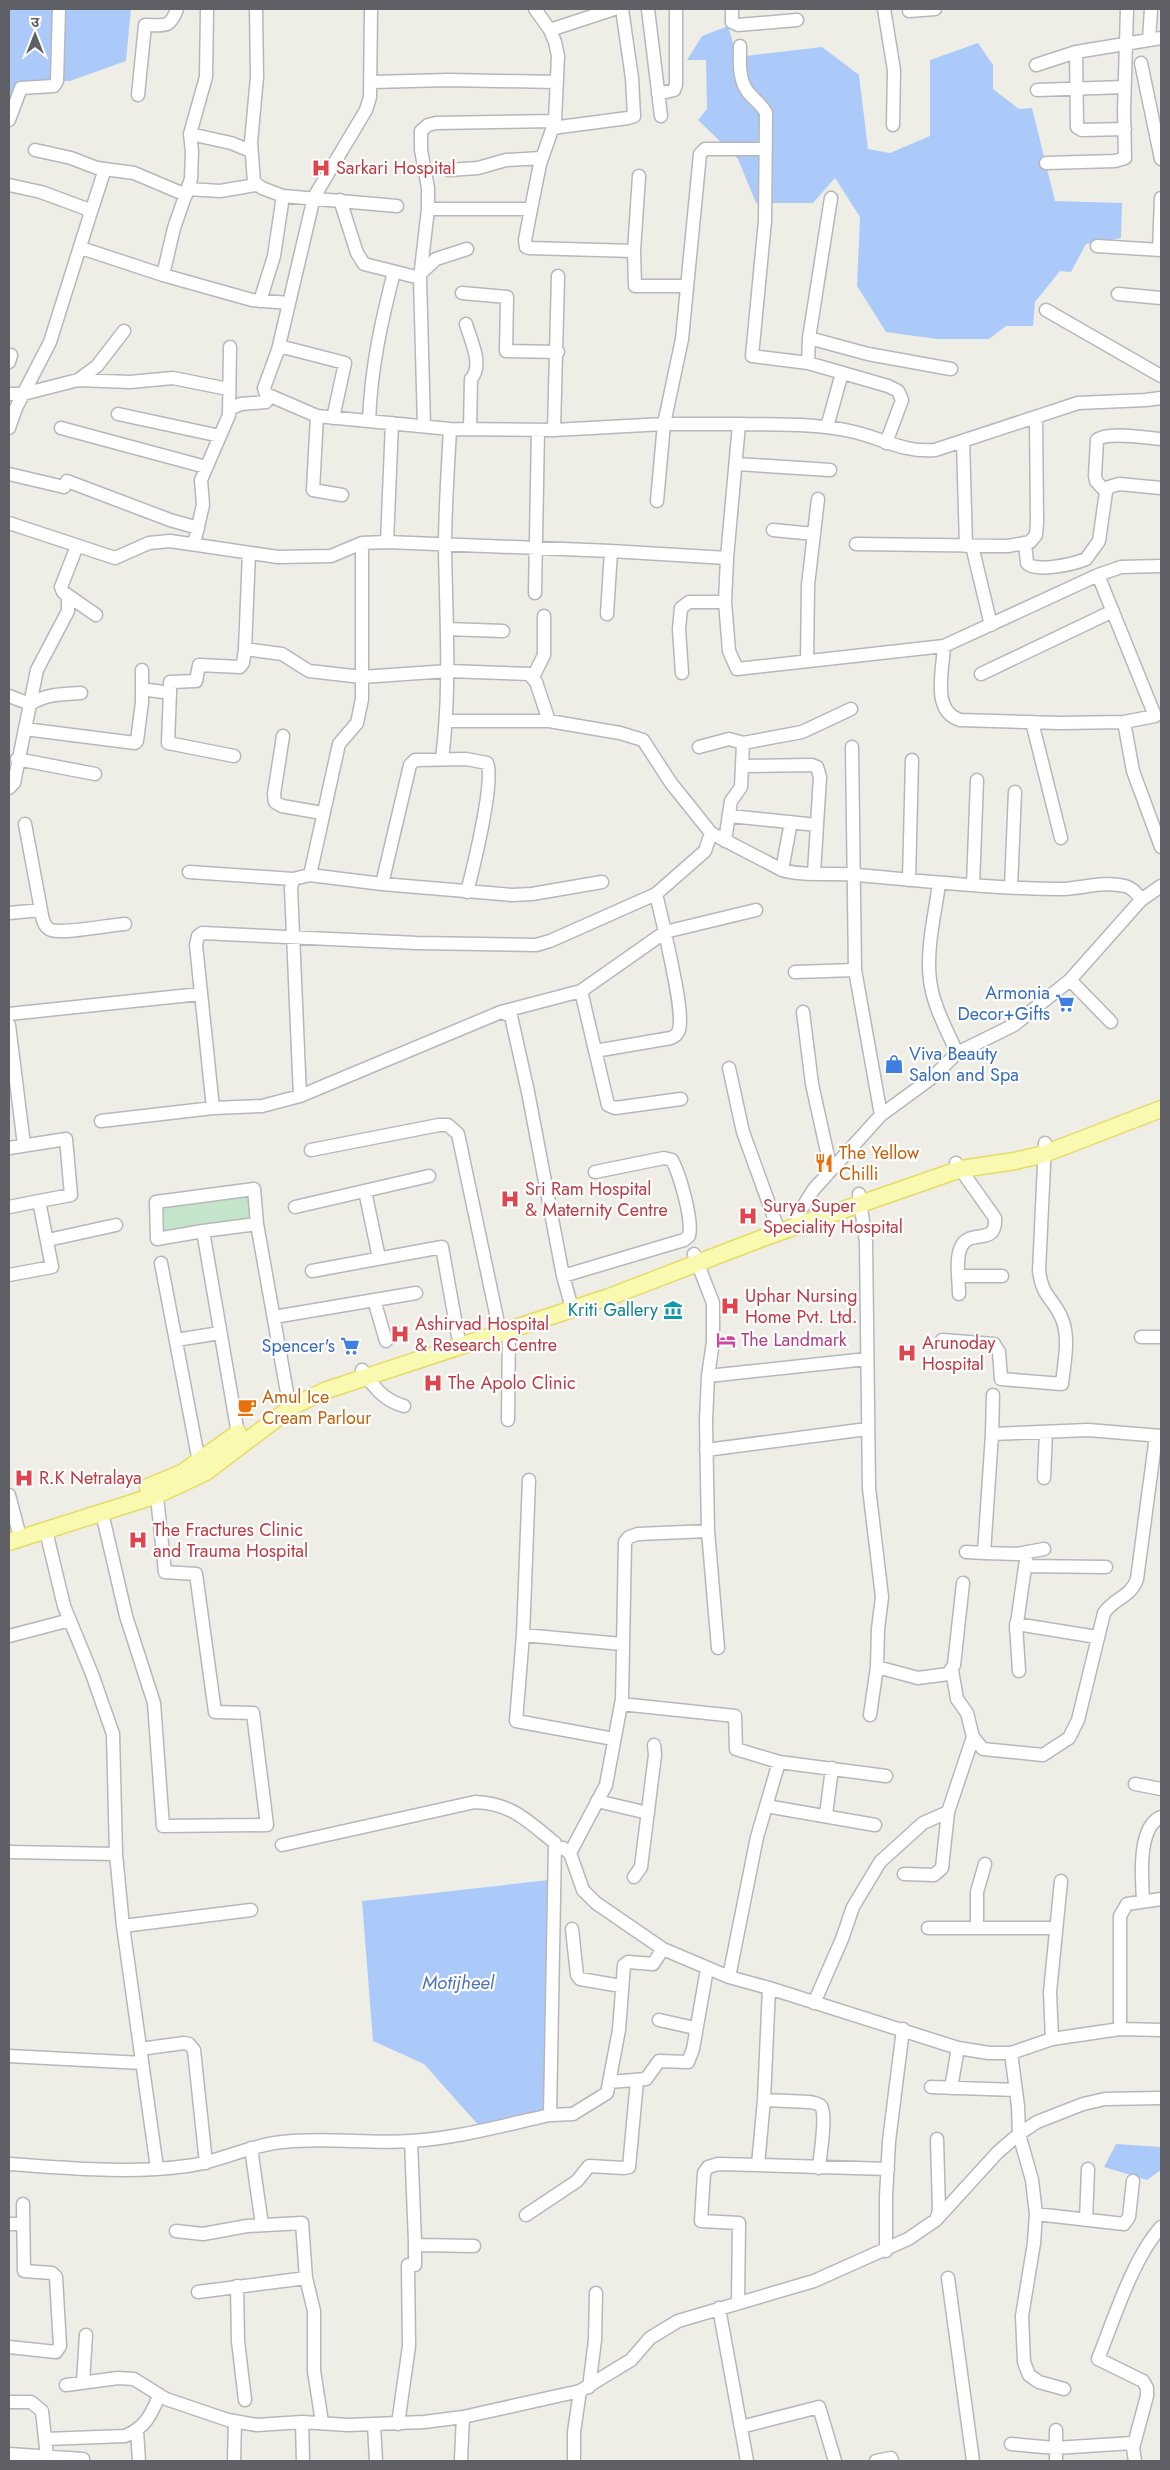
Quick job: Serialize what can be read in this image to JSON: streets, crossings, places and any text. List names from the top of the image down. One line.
{"water":["Motijheel"],"places":{"hospital":["Sarkari Hospital","Sri Ram Hospital & Maternity Centre","Surya Super Speciality Hospital","Uphar Nursing Home Pvt. Ltd.","Ashirvad Hospital & Research Centre","Arunoday Hospital","The Apolo Clinic","R.K Netralaya","The Fractures Clinic and Trauma Hospital"],"supermarket":["Armonia Decor+Gifts","Spencer's"],"shop":["Viva Beauty Salon and Spa"],"restaurant":["The Yellow Chilli"],"museum":["Kriti Gallery"],"hotel":["The Landmark"],"cafe":["Amul Ice Cream Parlour"]},"north":"top"}
